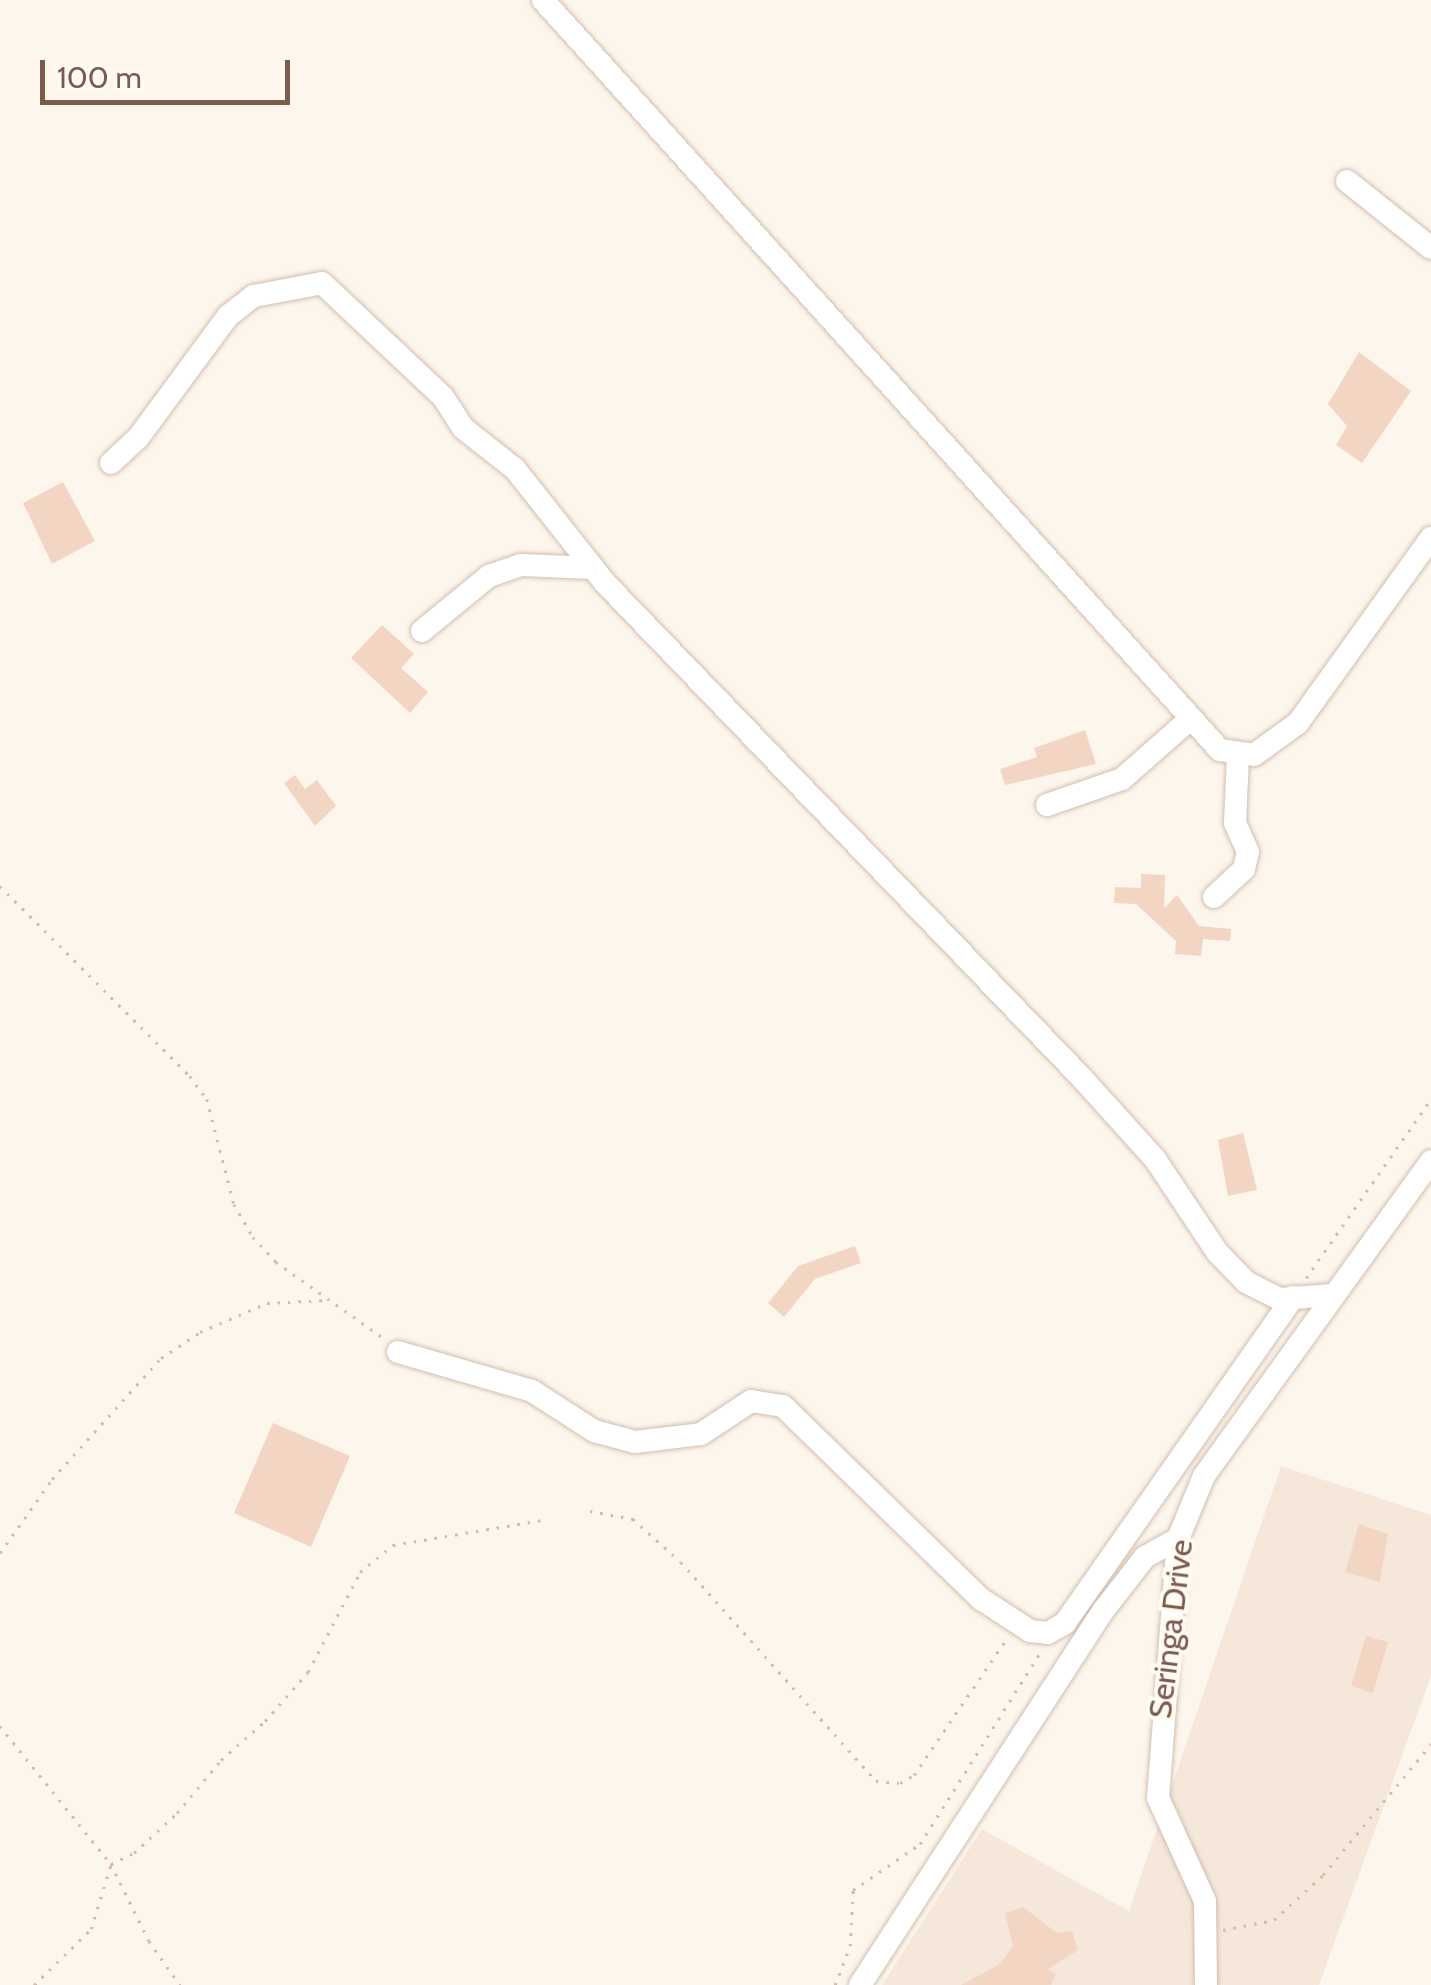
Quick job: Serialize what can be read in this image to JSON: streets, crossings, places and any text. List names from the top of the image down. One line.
{"streets":{"street":["Seringa Drive"]},"scale_bar":"100 m"}
